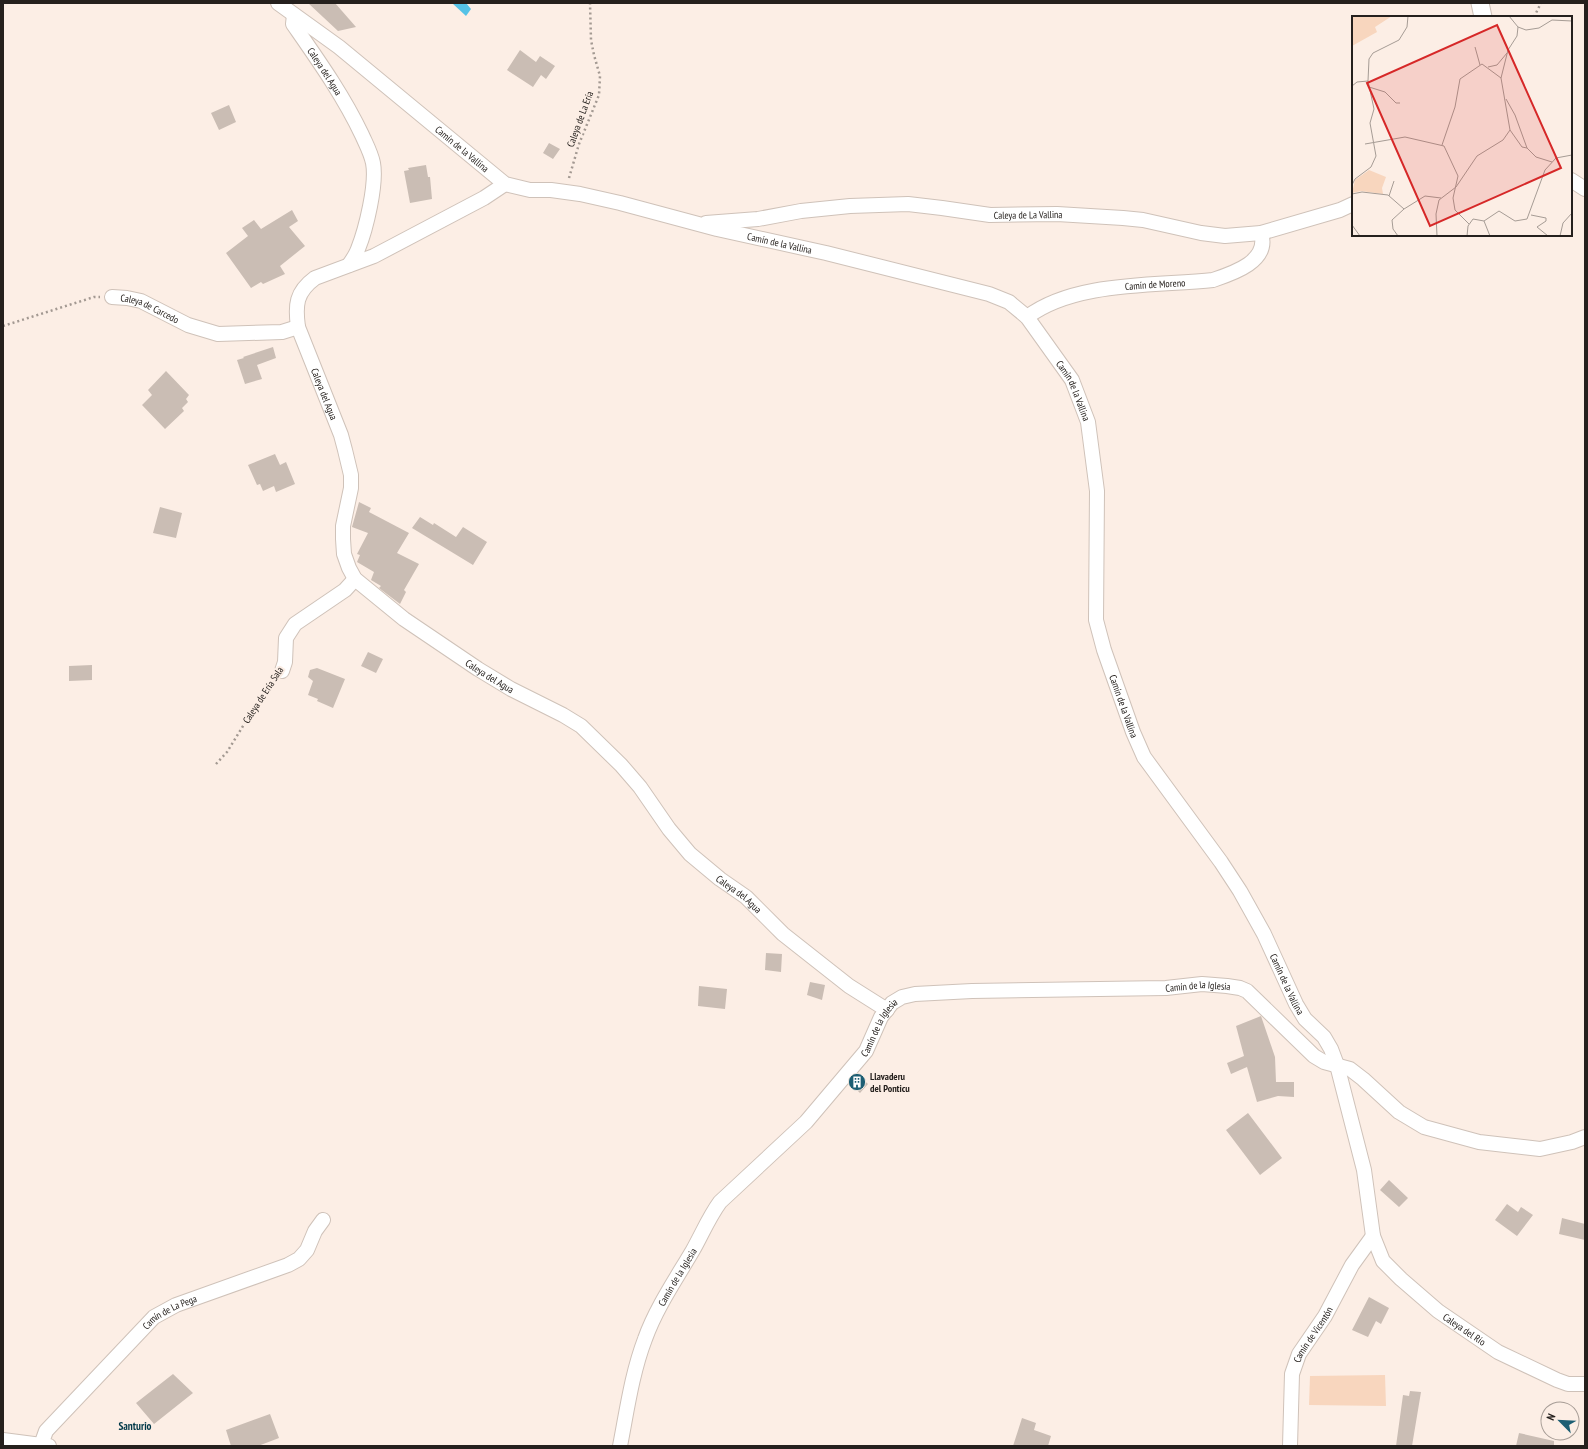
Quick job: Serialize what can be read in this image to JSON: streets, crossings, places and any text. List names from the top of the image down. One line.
{"streets":{"street":["Caleya del Agua","Camín de la Vallina","Caleya de La Vallina","Camín de Moreno","Caleya de Carcedo","Caleya de Ería Sala","Camín de la Iglesia","Camín de La Pega","Caleya del Río","Camín de Vicentón"],"path":["Caleya de La Ería"]},"crossings":[["Caleya del Agua","Camín de la Vallina"],["Caleya del Agua","Caleya de Carcedo"],["Caleya del Agua","Caleya de Ería Sala"],["Caleya del Agua","Camín de la Iglesia"],["Caleya de La Ería","Camín de la Vallina"],["Camín de la Vallina","Caleya de La Vallina"],["Camín de la Vallina","Camín de Moreno"],["Camín de la Vallina","Camín de la Iglesia"],["Camín de la Vallina","Caleya del Río"],["Camín de la Vallina","Camín de Vicentón"],["Caleya de La Vallina","Camín de Moreno"],["Caleya del Río","Camín de Vicentón"]],"districts":["Santurio"],"places":{"building":["Llavaderu del Ponticu"]},"north":"top left"}
